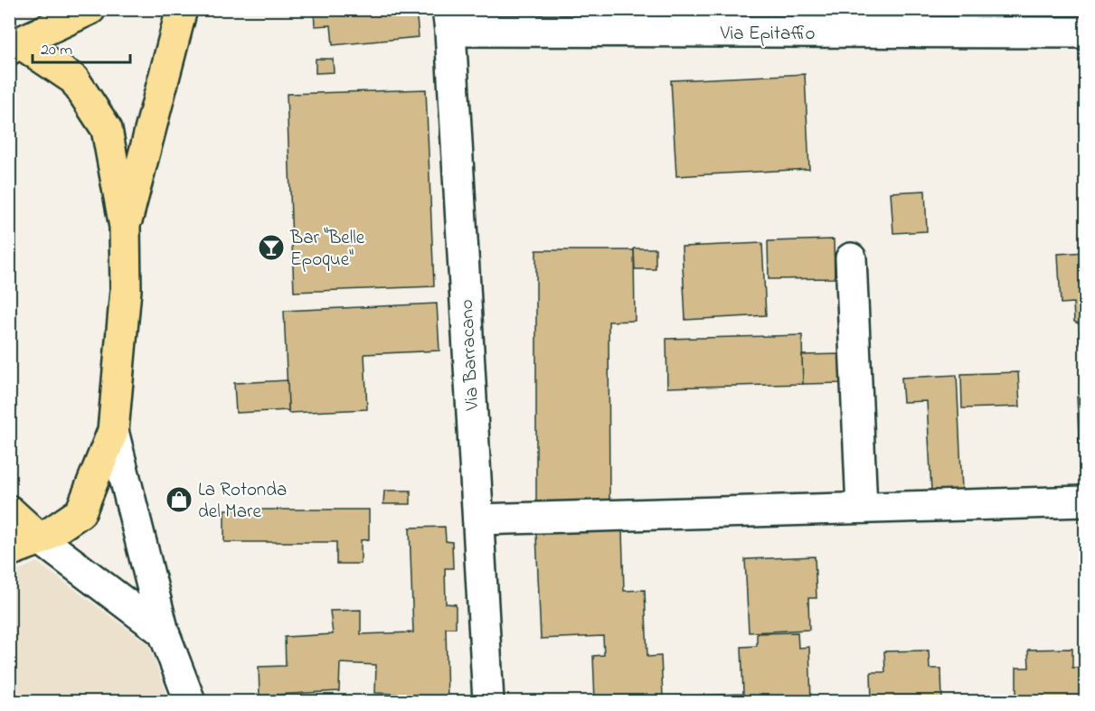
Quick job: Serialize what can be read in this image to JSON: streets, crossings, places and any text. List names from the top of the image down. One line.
{"streets":{"street":["Via Epitaffio","Via Barracano"]},"crossings":[["Via Epitaffio","Via Barracano"]],"places":{"bar":["Bar \"Belle Epoque\""],"shop":["La Rotonda del Mare"]},"scale_bar":"20 m"}
